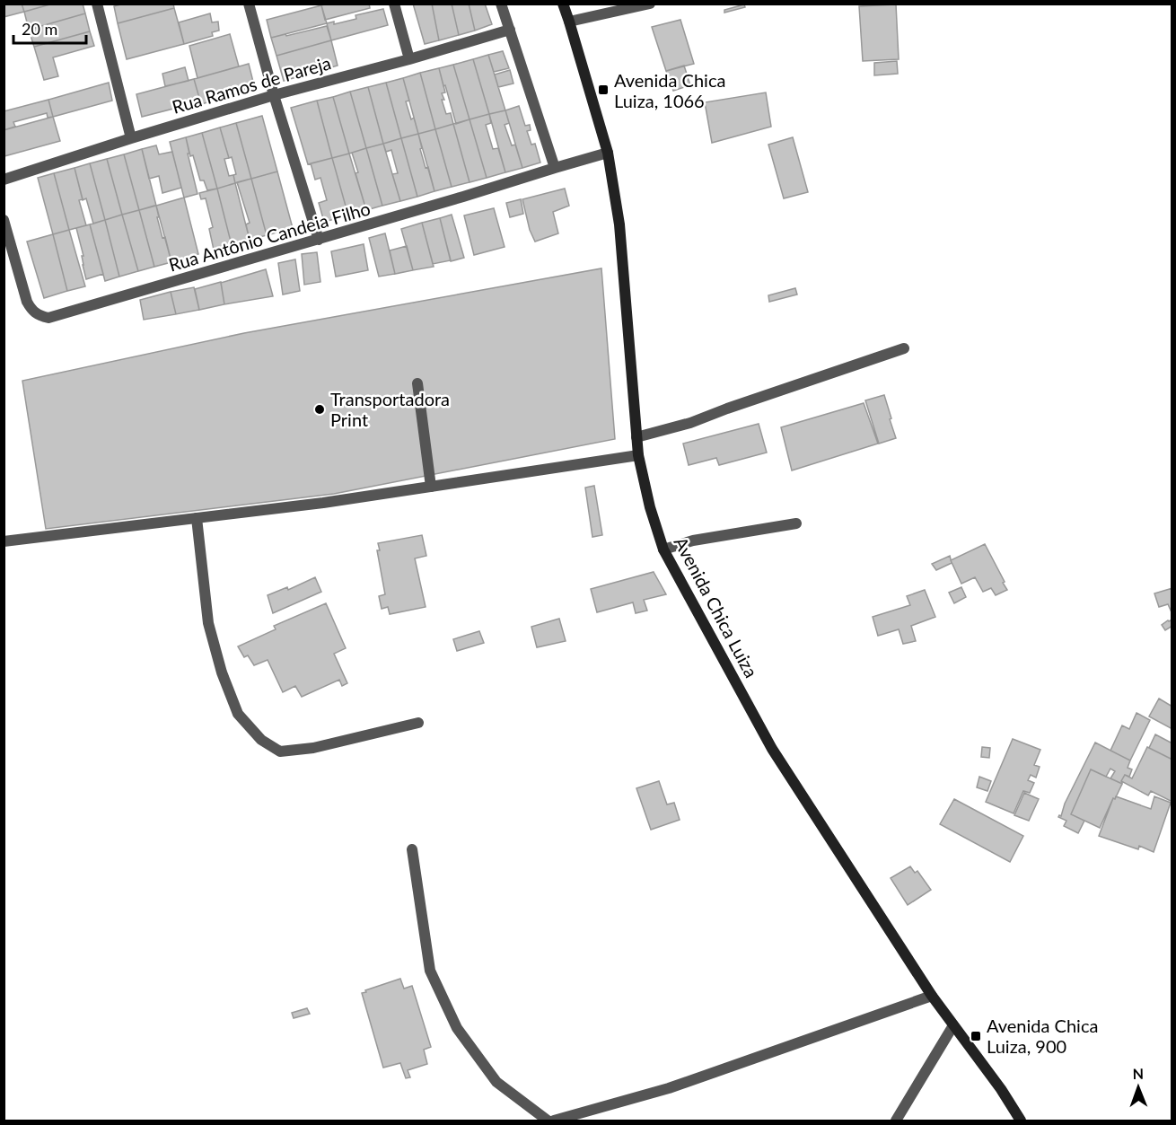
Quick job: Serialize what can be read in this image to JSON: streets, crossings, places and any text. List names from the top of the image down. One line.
{"streets":{"main road":["Avenida Chica Luiza"],"street":["Rua Ramos de Pareja","Rua Antônio Candeia Filho"]},"crossings":[["Rua Antônio Candeia Filho","Avenida Chica Luiza"]],"places":{"transit":["Avenida Chica Luiza, 1066","Avenida Chica Luiza, 900"],"other":["Transportadora Print"]},"scale_bar":"20 m","north":"top"}
